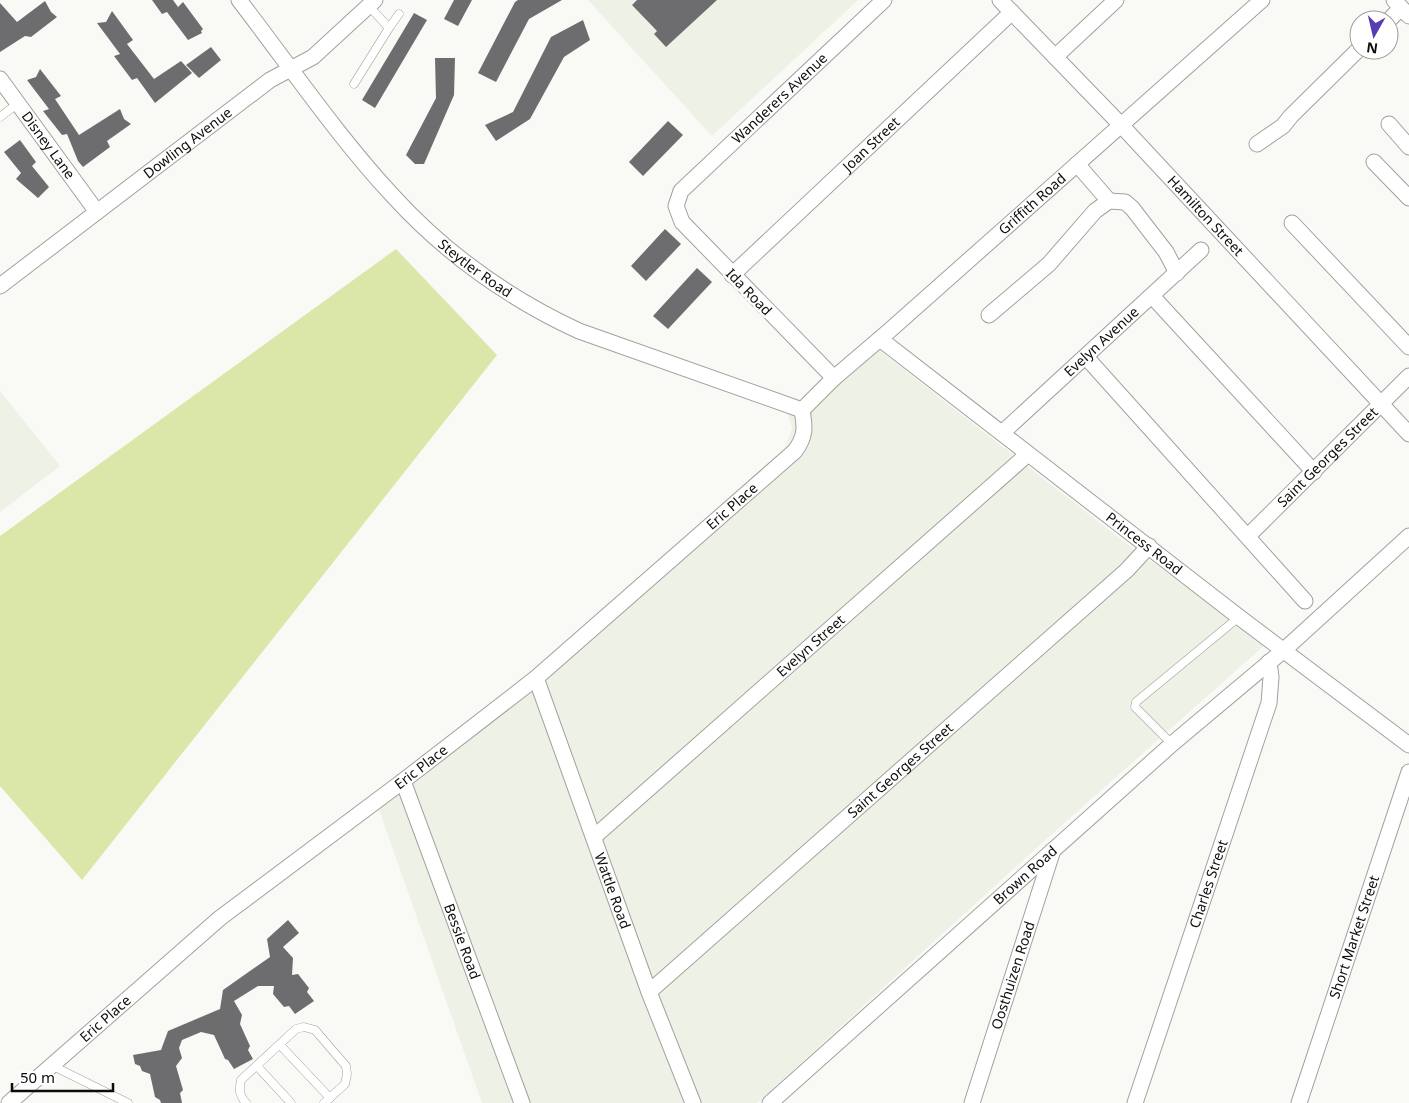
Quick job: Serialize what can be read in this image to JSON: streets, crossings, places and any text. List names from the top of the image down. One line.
{"streets":{"street":["Wanderers Avenue","Dowling Avenue","Joan Street","Disney Lane","Griffith Road","Hamilton Street","Steytler Road","Ida Road","Evelyn Avenue","Saint Georges Street","Eric Place","Princess Road","Evelyn Street","Brown Road","Charles Street","Wattle Road","Short Market Street","Bessie Road","Oosthuizen Road"]},"crossings":[["Wanderers Avenue","Ida Road"],["Dowling Avenue","Disney Lane"],["Dowling Avenue","Steytler Road"],["Joan Street","Hamilton Street"],["Joan Street","Ida Road"],["Griffith Road","Hamilton Street"],["Griffith Road","Steytler Road"],["Griffith Road","Ida Road"],["Griffith Road","Eric Place"],["Griffith Road","Princess Road"],["Hamilton Street","Saint Georges Street"],["Steytler Road","Eric Place"],["Evelyn Avenue","Princess Road"],["Saint Georges Street","Princess Road"],["Saint Georges Street","Wattle Road"],["Eric Place","Wattle Road"],["Eric Place","Bessie Road"],["Princess Road","Evelyn Street"],["Princess Road","Brown Road"],["Evelyn Street","Wattle Road"],["Brown Road","Charles Street"],["Brown Road","Oosthuizen Road"]],"scale_bar":"50 m","north":"bottom"}
